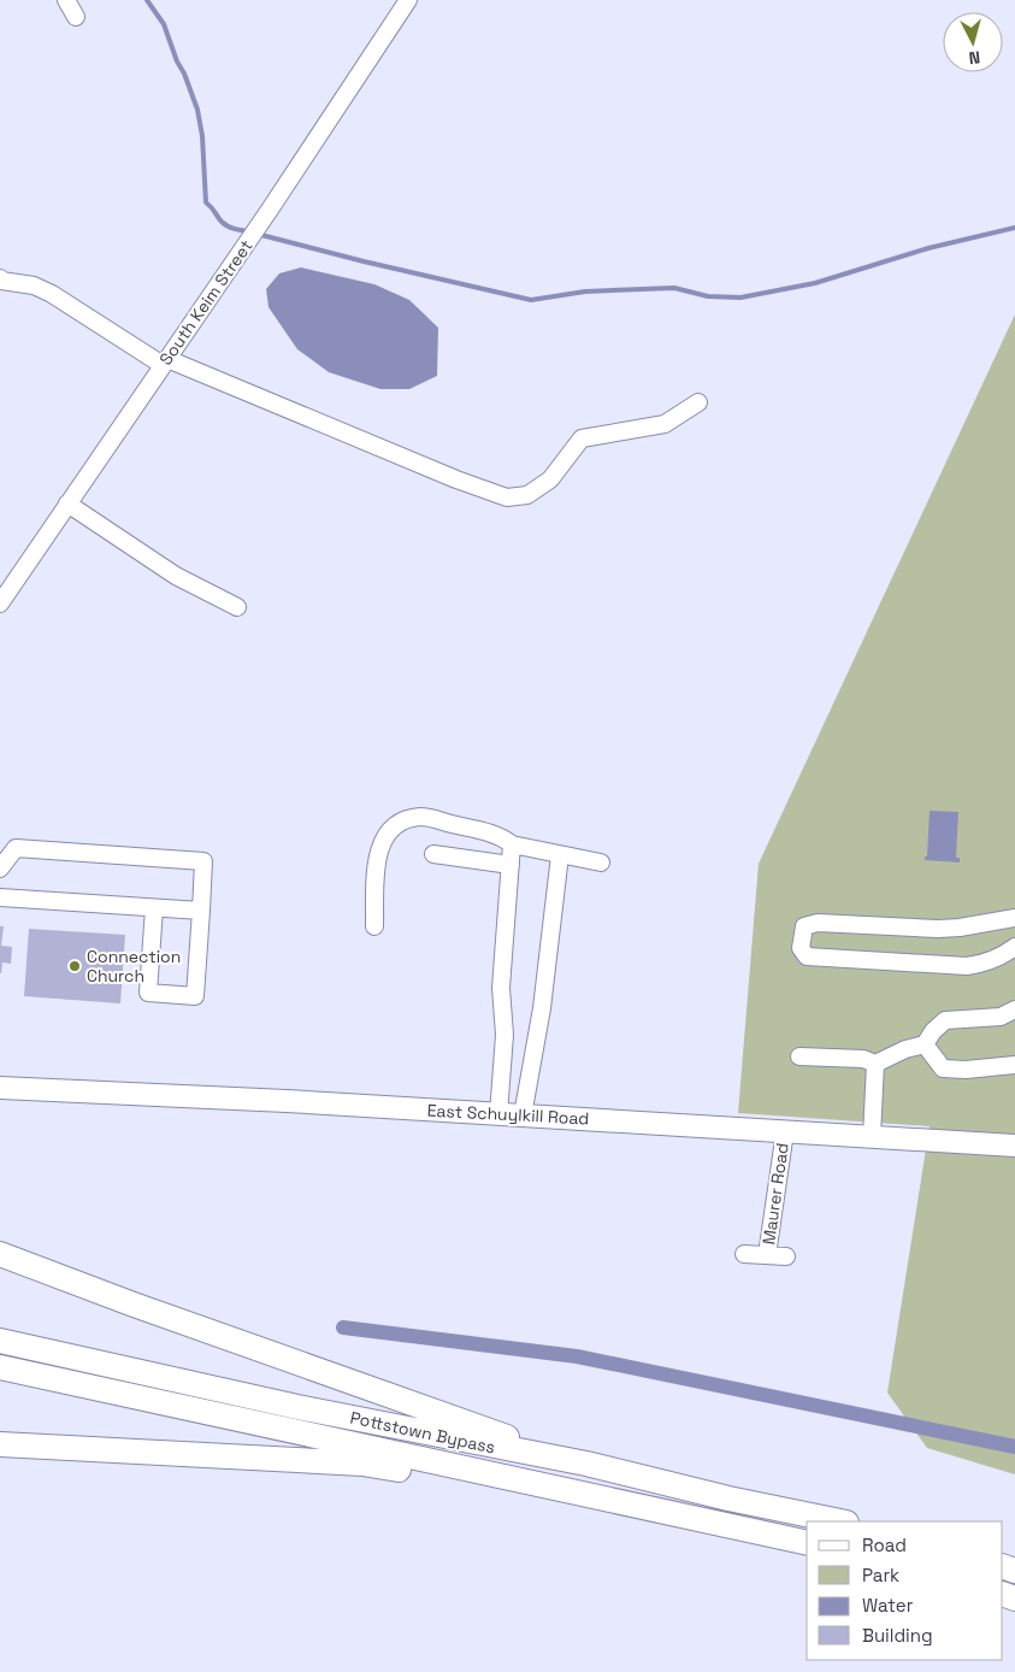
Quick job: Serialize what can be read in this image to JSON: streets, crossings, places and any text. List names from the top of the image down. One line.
{"streets":{"highway":["Pottstown Bypass"],"main road":["East Schuylkill Road"],"street":["South Keim Street","Maurer Road"]},"crossings":[["East Schuylkill Road","Maurer Road"]],"places":["Connection Church"],"legend":["Road","Park","Water","Building"],"north":"bottom"}
